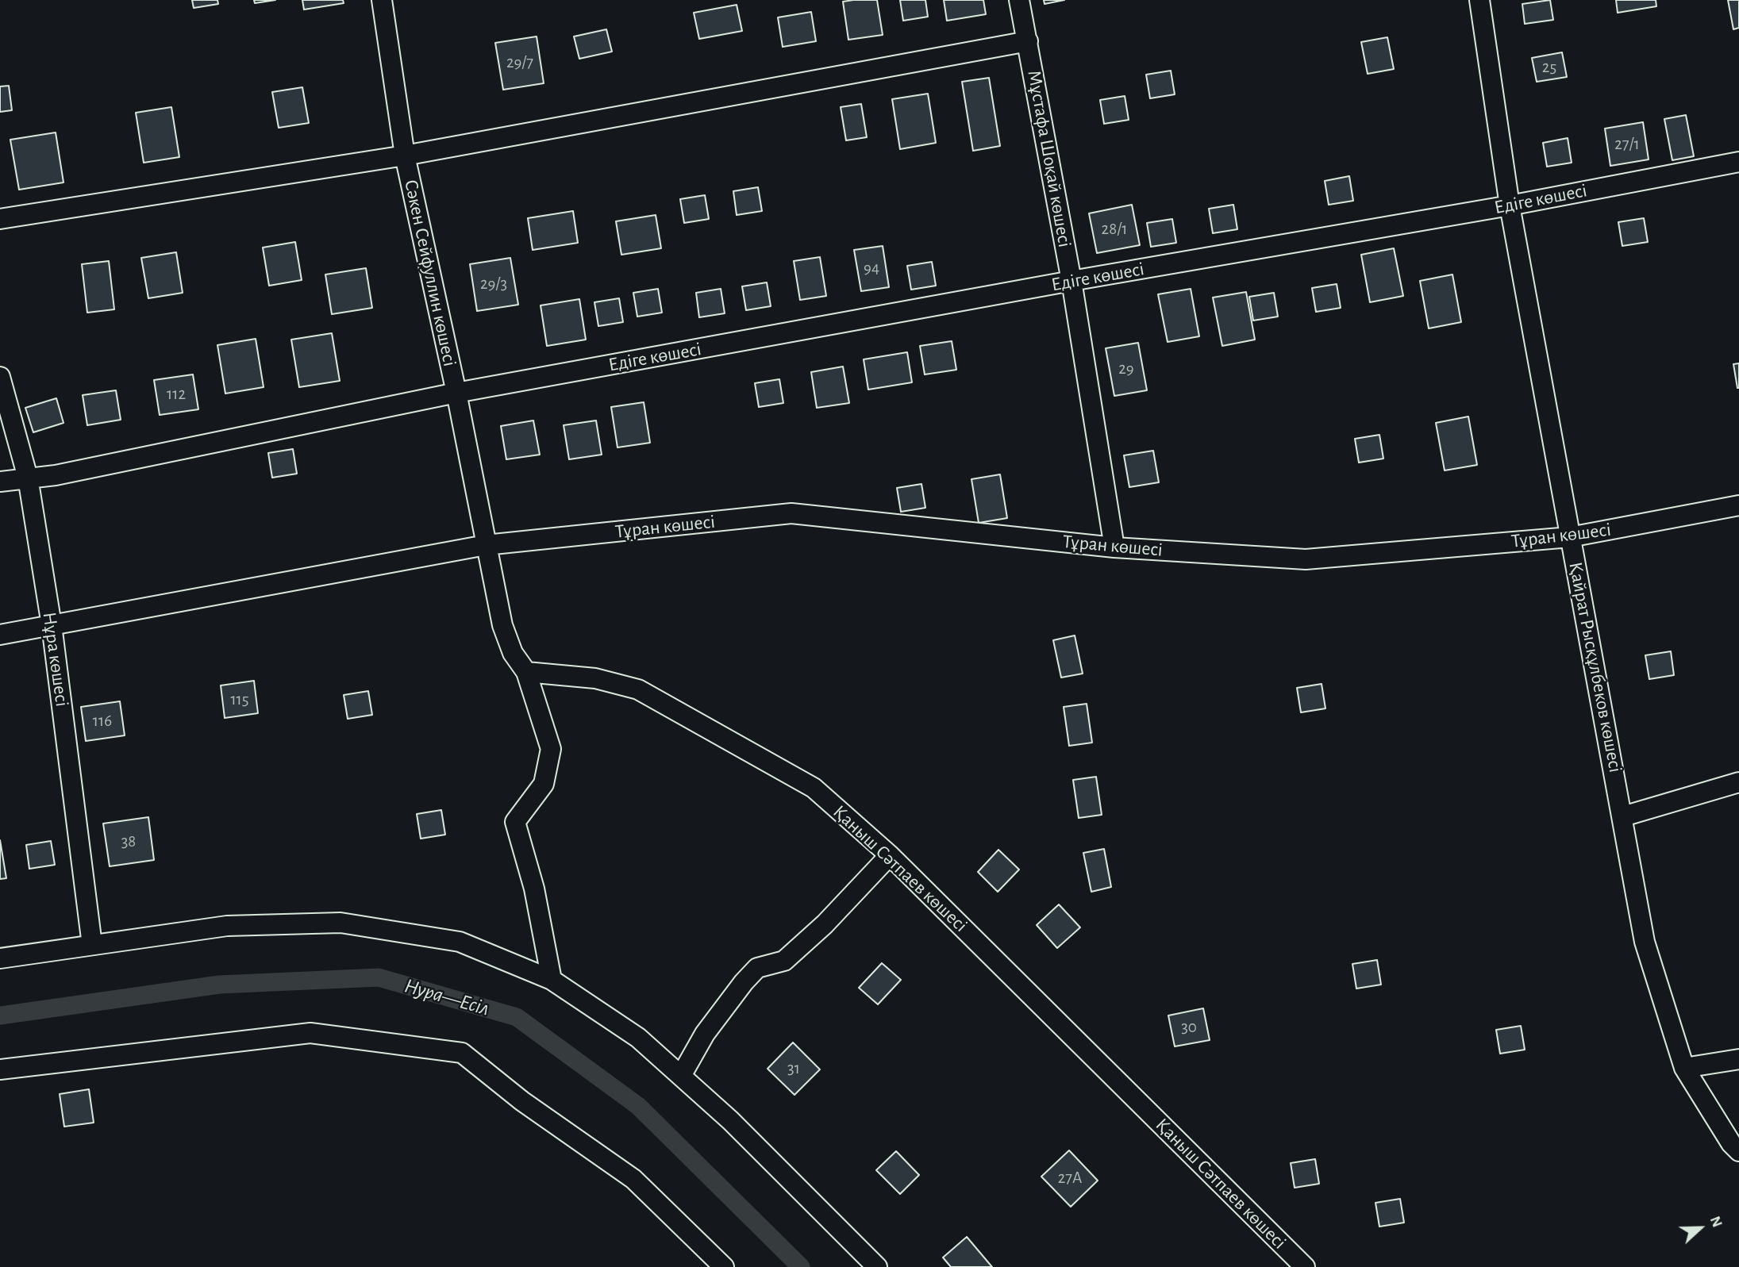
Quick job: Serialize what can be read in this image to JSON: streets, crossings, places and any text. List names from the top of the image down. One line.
{"streets":{"street":["Мұстафа Шоқай көшесі","Едіге көшесі","Сәкен Сейфуллин көшесі","Тұран көшесі","Нұра көшесі","Қайрат Рысқұлбеков көшесі","Қаныш Сәтпаев көшесі"]},"crossings":[["Мұстафа Шоқай көшесі","Едіге көшесі"],["Мұстафа Шоқай көшесі","Тұран көшесі"],["Едіге көшесі","Сәкен Сейфуллин көшесі"],["Едіге көшесі","Нұра көшесі"],["Едіге көшесі","Қайрат Рысқұлбеков көшесі"],["Сәкен Сейфуллин көшесі","Тұран көшесі"],["Тұран көшесі","Нұра көшесі"],["Тұран көшесі","Қайрат Рысқұлбеков көшесі"]],"water":["Нура—Есіл"],"house_numbers":["29/7","25","27/1","28/1","94","29/3","29","112","115","116","38","30","31","27А"],"north":"right"}
